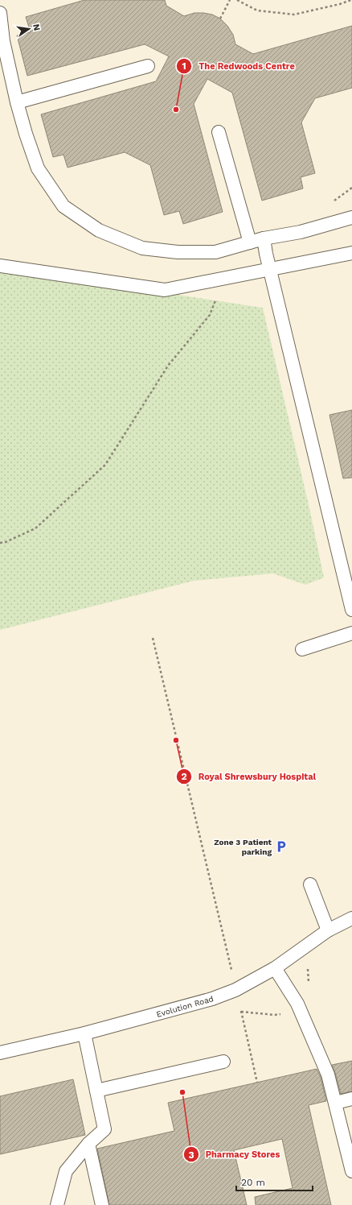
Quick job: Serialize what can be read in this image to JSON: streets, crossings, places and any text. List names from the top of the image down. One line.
{"streets":{"lane":["Evolution Road"]},"places":{"other":["The Redwoods Centre","Royal Shrewsbury Hospital","Pharmacy Stores"],"parking":["Zone 3 Patient parking"]},"scale_bar":"20 m","north":"right"}
